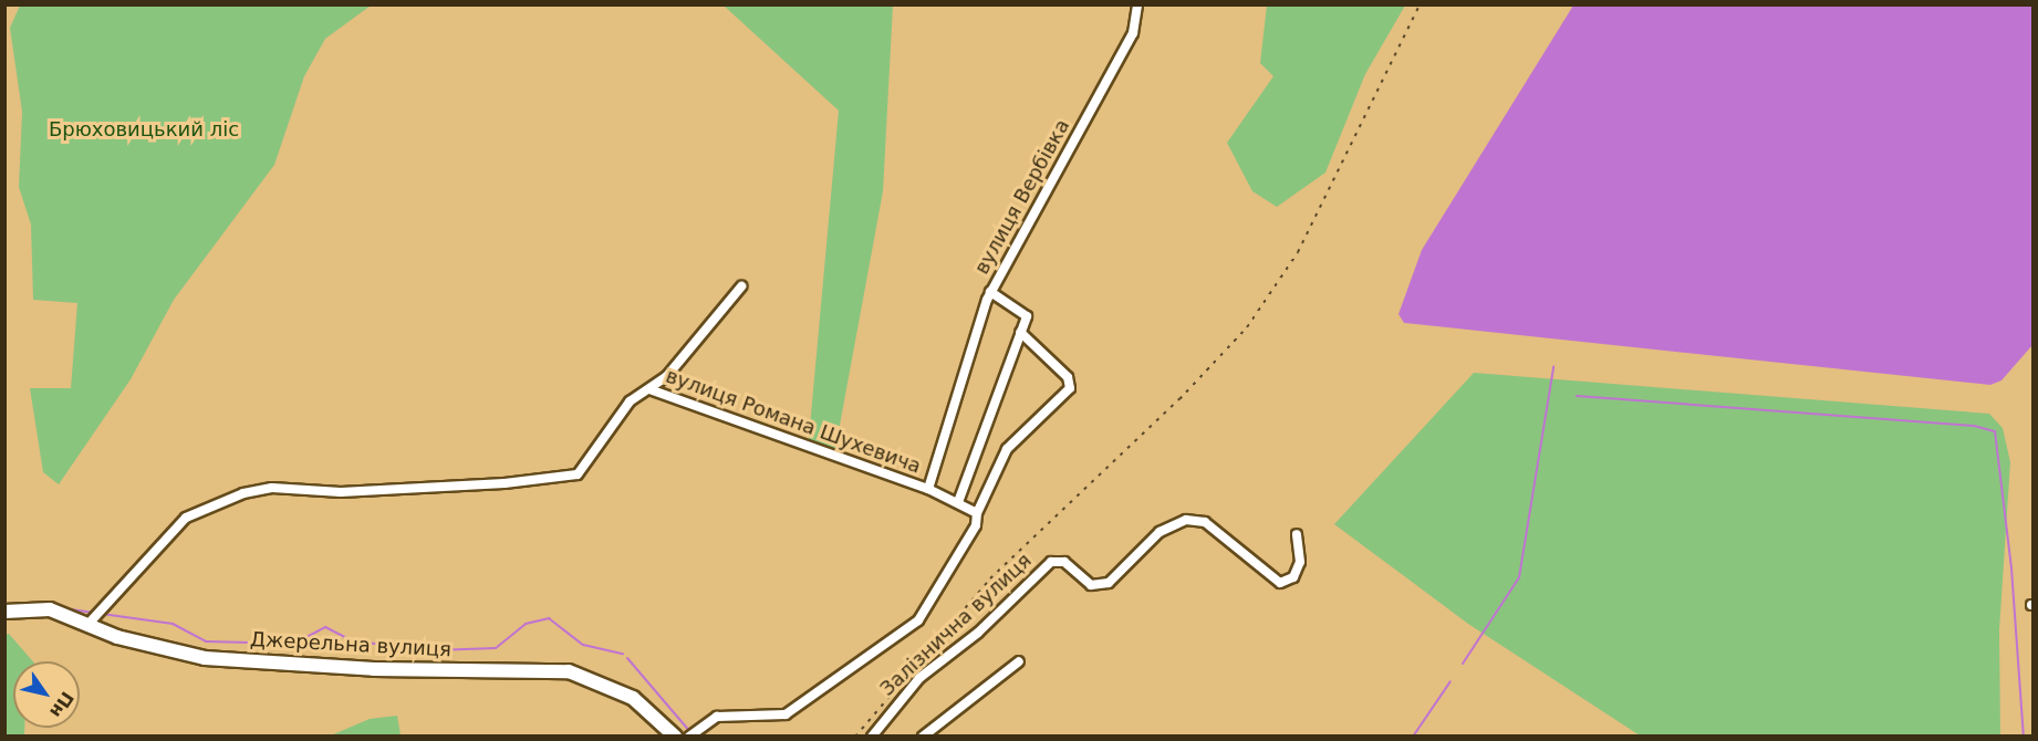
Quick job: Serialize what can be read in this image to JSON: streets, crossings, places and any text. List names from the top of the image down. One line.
{"streets":{"street":["вулиця Вербівка","вулиця Романа Шухевича","Залізнична вулиця","Джерельна вулиця"]},"crossings":[["вулиця Вербівка","вулиця Романа Шухевича"],["вулиця Романа Шухевича","Джерельна вулиця"]],"parks":["Брюховицький ліс"],"north":"bottom right"}
